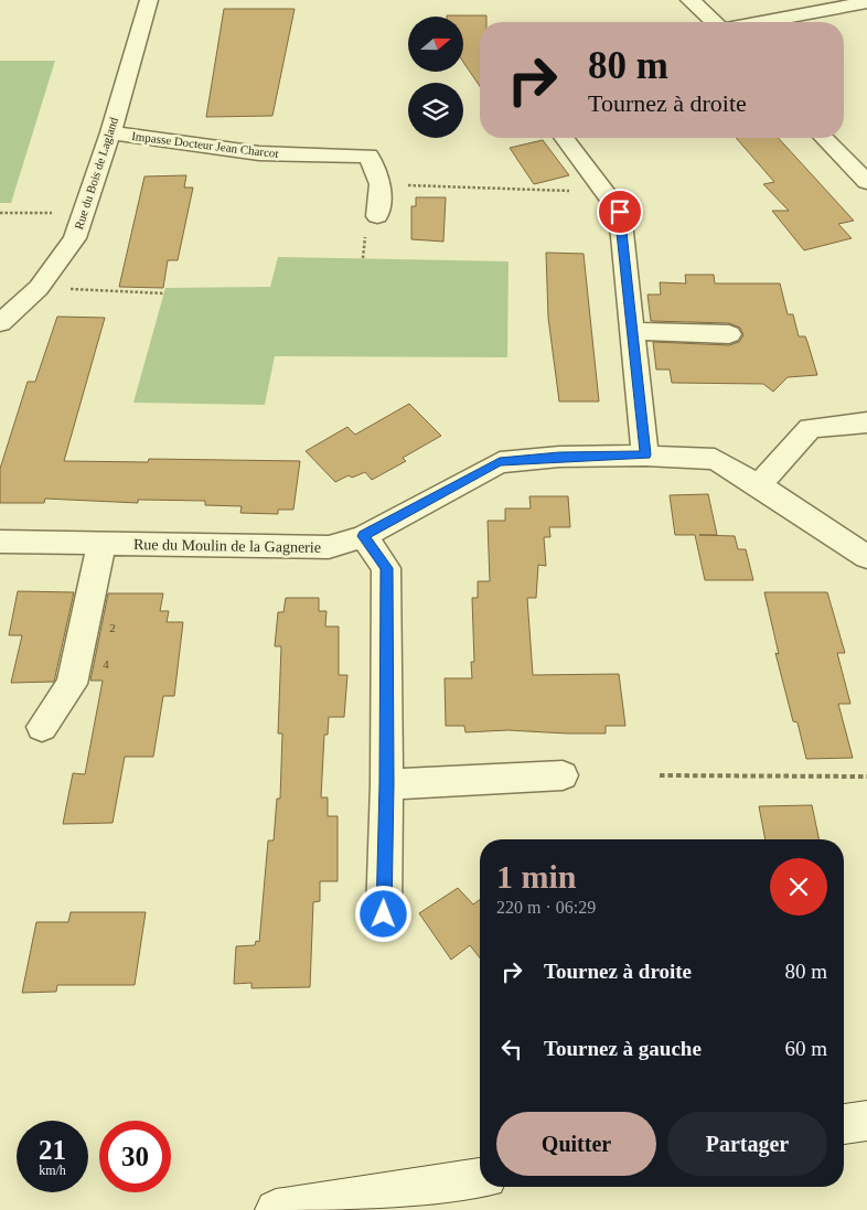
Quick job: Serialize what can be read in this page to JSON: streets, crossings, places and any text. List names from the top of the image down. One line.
{"streets":{"street":["Impasse Docteur Jean Charcot","Rue du Bois de Lagland","Rue du Moulin de la Gagnerie"]},"crossings":[["Impasse Docteur Jean Charcot","Rue du Bois de Lagland"]],"house_numbers":["2","4"],"north":"right","page":{"turn":["80 m","Tournez à droite"],"heading":["1 min","220 m · 06:29"],"list":[{"name":"Tournez à droite","value":"80 m"},{"name":"Tournez à gauche","value":"60 m"}],"buttons":["Quitter","Partager"],"speed":"21 km/h","limit":"30"}}
